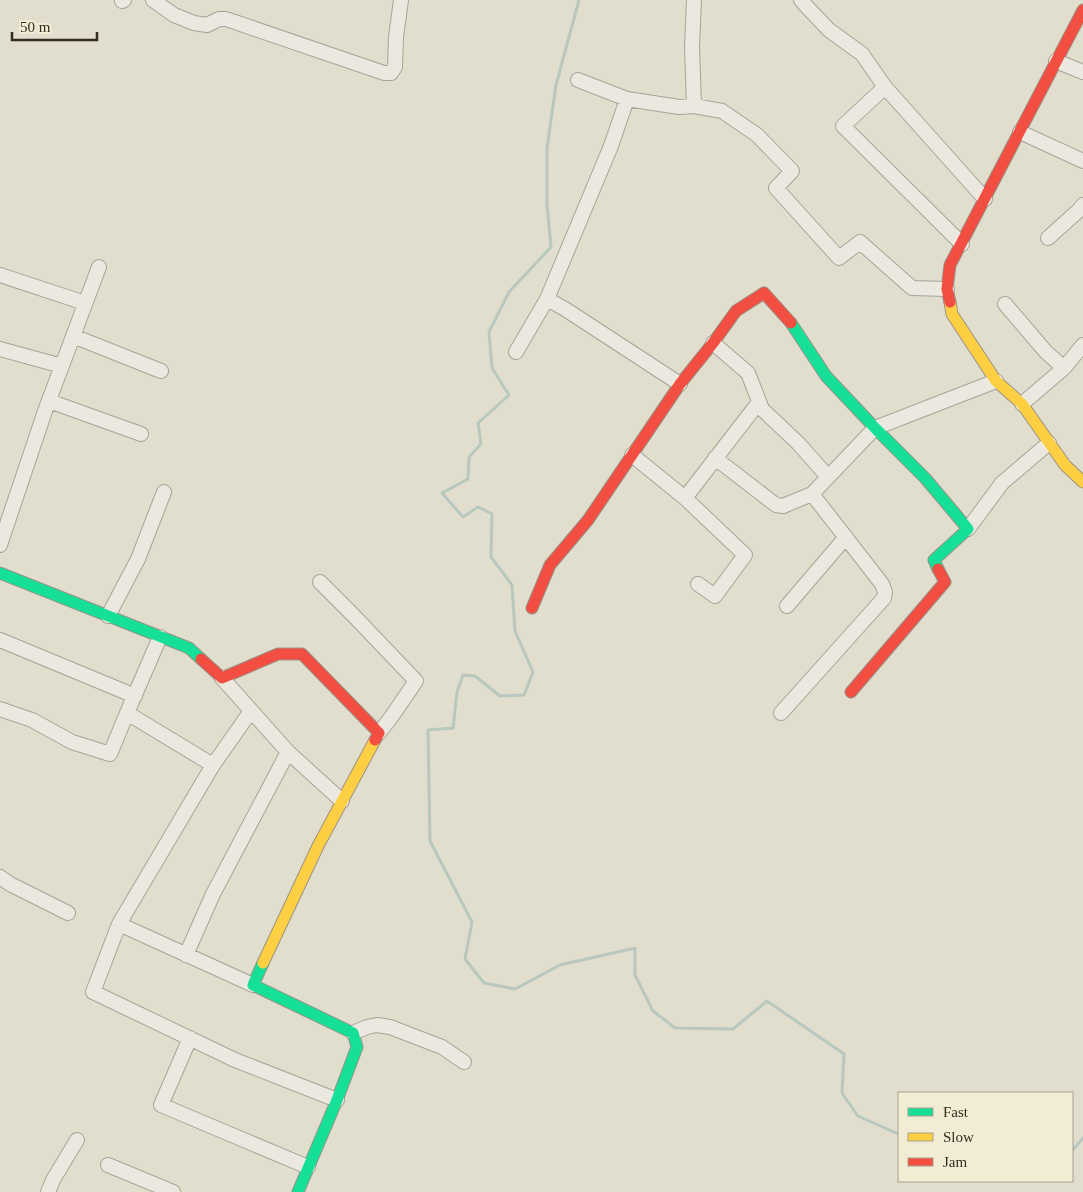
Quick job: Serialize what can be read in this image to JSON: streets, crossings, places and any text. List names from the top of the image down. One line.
{"legend":["Fast","Slow","Jam"],"scale_bar":"50 m"}
